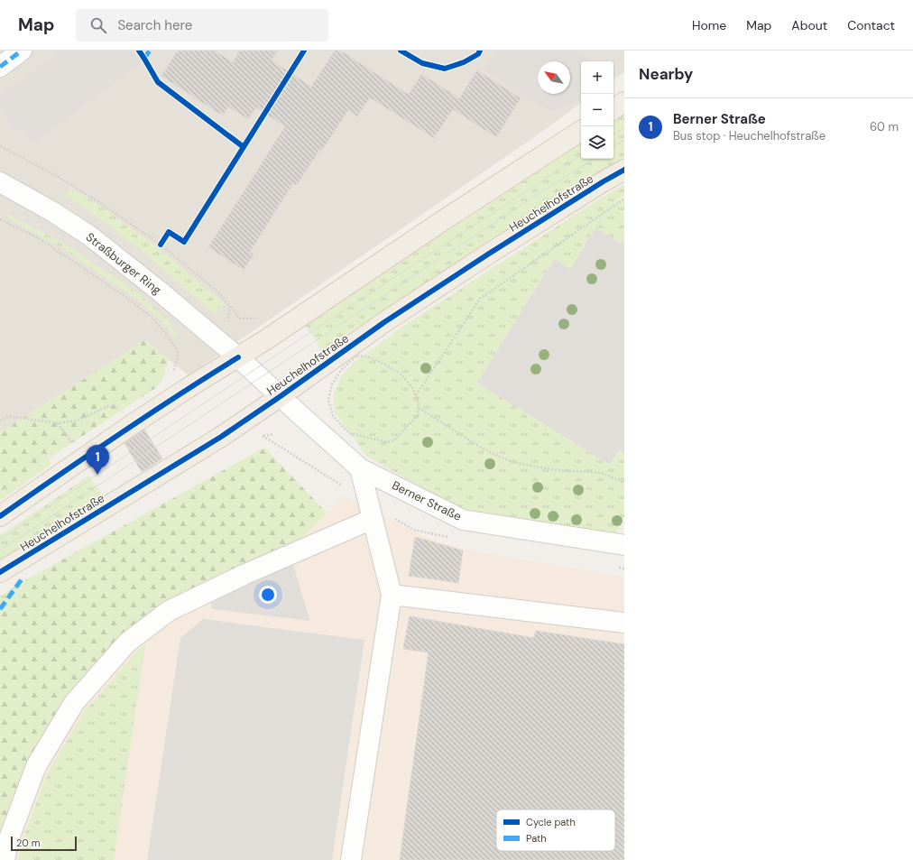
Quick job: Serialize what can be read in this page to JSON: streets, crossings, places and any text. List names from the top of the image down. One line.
{"streets":{"main road":["Heuchelhofstraße"],"street":["Straßburger Ring","Berner Straße"]},"crossings":[["Heuchelhofstraße","Straßburger Ring"],["Heuchelhofstraße","Berner Straße"],["Straßburger Ring","Berner Straße"]],"legend":["Cycle path","Path"],"scale_bar":"20 m","north":"top left","page":{"header":"Map","search":"Search here","nav":["Home","Map","About","Contact"],"heading":"Nearby","map_buttons":["+","−"],"list":[{"mark":"1","name":"Berner Straße","note":"Bus stop · Heuchelhofstraße","value":"60 m"}],"pins":"1","scale":"20 m"}}
